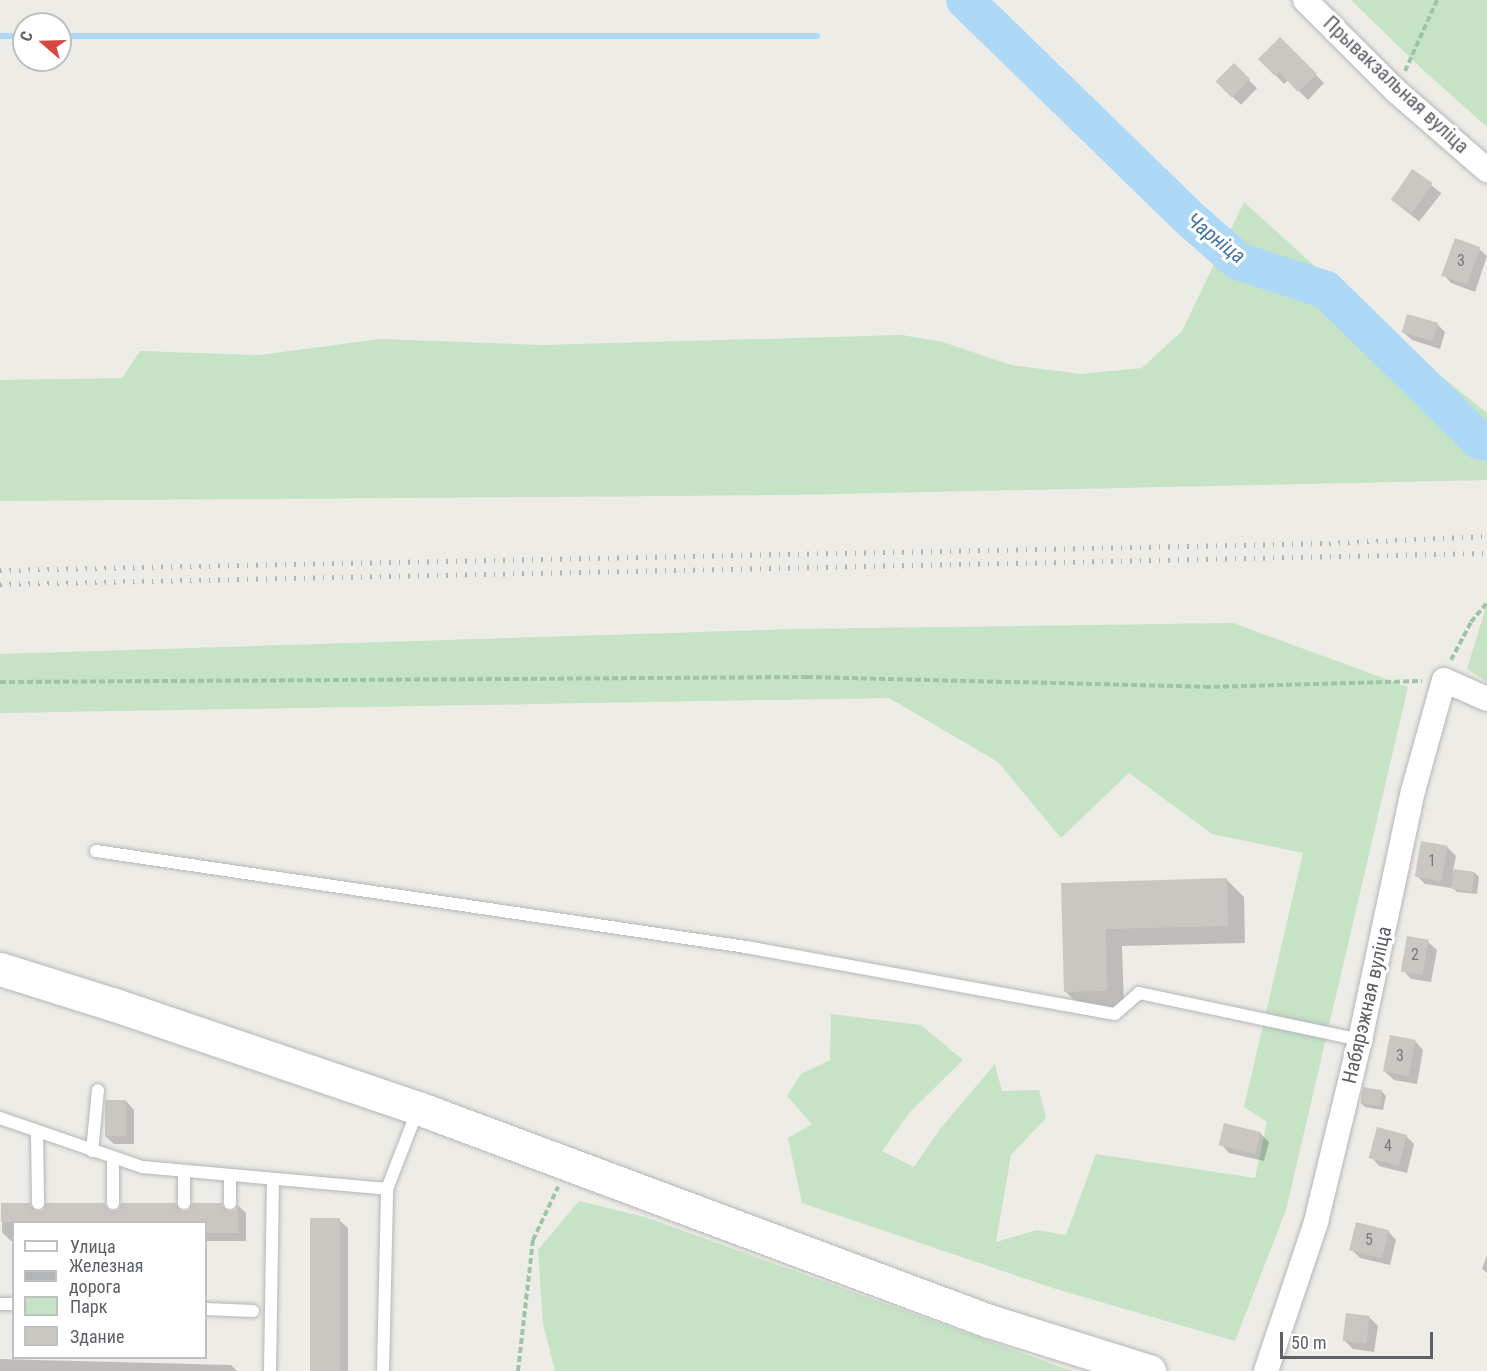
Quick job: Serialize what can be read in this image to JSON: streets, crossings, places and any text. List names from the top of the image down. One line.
{"streets":{"street":["Прывакзальная вуліца","Набярэжная вуліца"]},"water":["Чарніца"],"house_numbers":["3","1","2","3","4","5"],"legend":["Улица","Железная дорога","Парк","Здание"],"scale_bar":"50 m","north":"left"}
